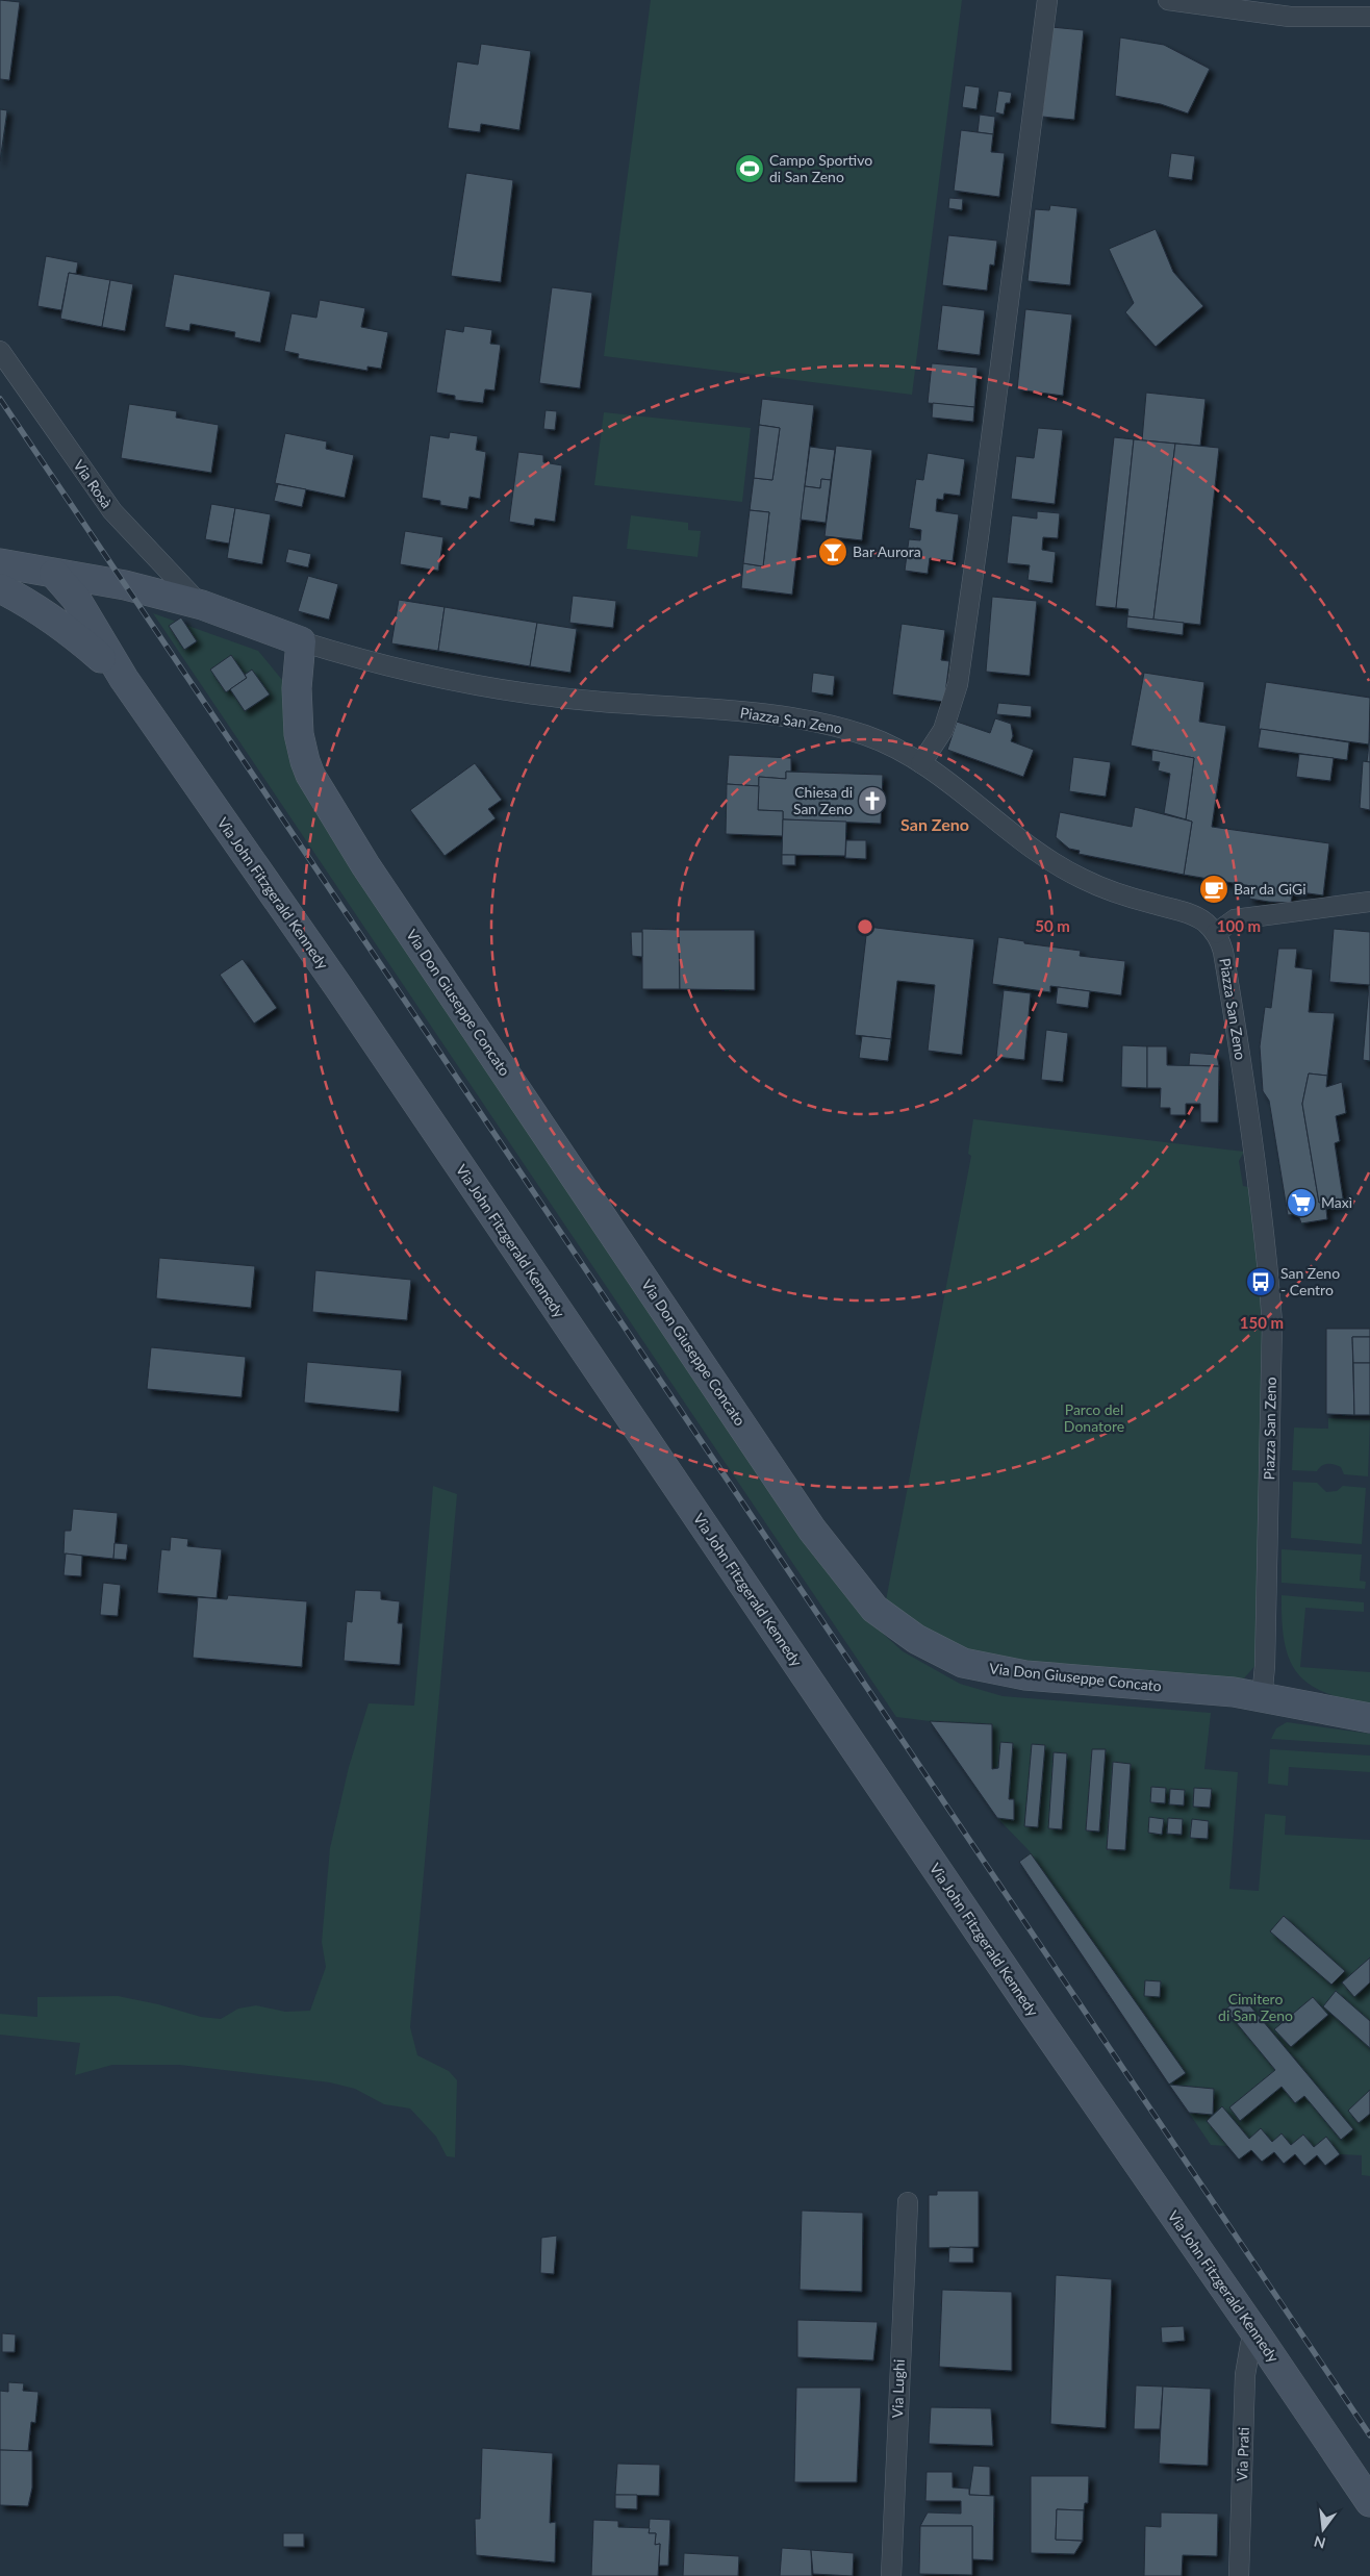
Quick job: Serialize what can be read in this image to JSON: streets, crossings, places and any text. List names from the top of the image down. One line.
{"streets":{"main road":["Via John Fitzgerald Kennedy","Via Don Giuseppe Concato"],"street":["Via Rosà","Piazza San Zeno","Via Lughi","Via Prati"]},"crossings":[["Piazza San Zeno","Via Don Giuseppe Concato"],["Via John Fitzgerald Kennedy","Via Prati"]],"districts":["San Zeno"],"parks":["Parco del Donatore","Cimitero di San Zeno"],"places":{"sports":["Campo Sportivo di San Zeno"],"bar":["Bar Aurora"],"church":["Chiesa di San Zeno"],"cafe":["Bar da GiGi"],"supermarket":["Maxì"],"bus stop":["San Zeno - Centro"]},"north":"bottom","rings":["50 m","100 m","150 m"]}
